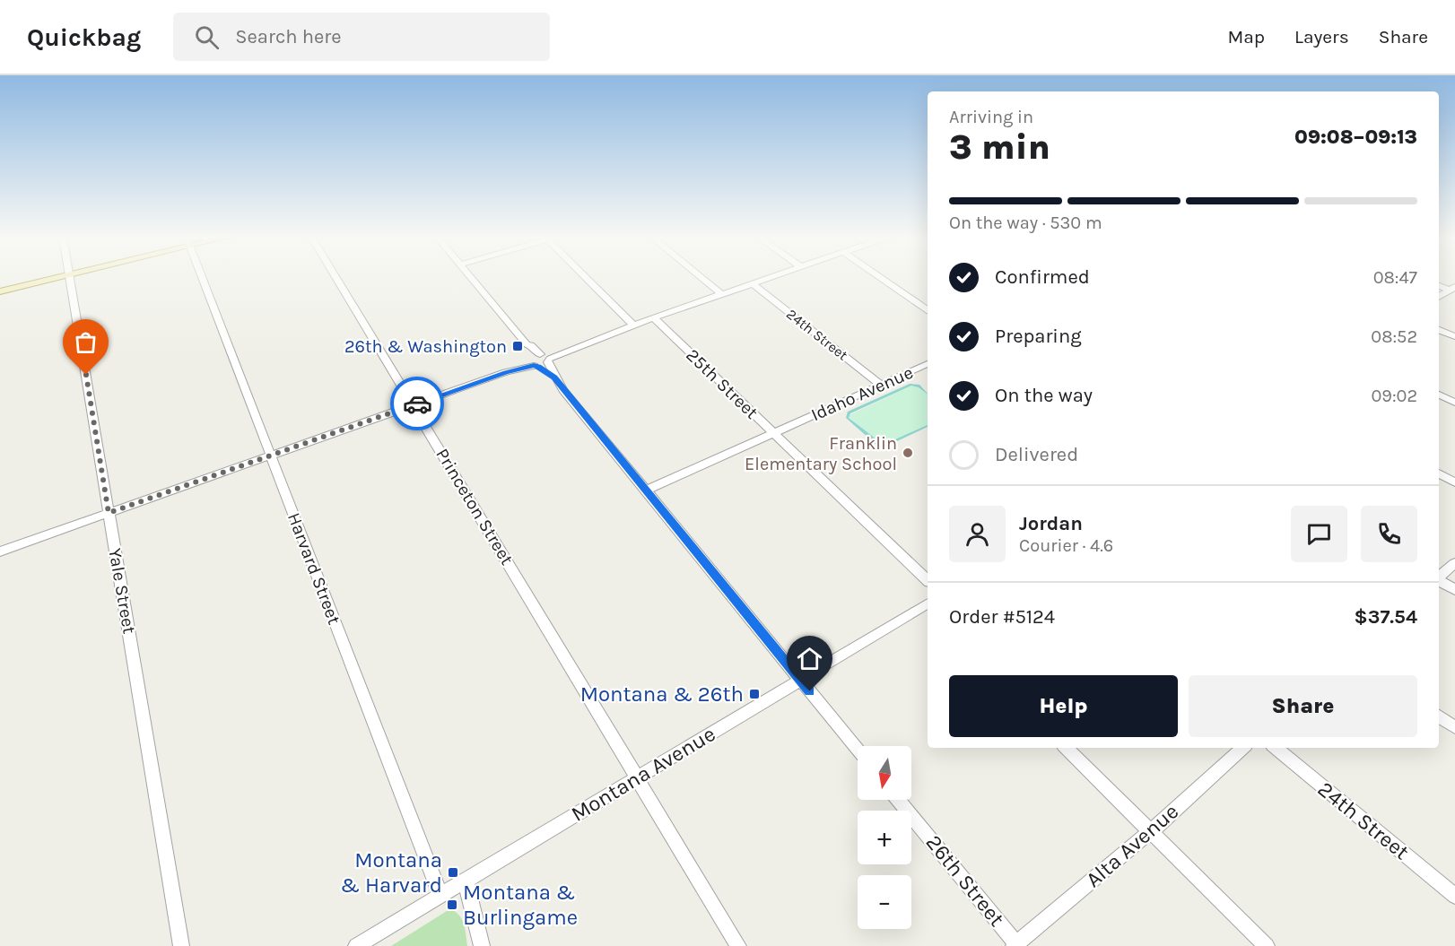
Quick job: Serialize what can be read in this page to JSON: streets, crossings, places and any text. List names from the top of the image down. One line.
{"streets":{"street":["24th Street","25th Street","Idaho Avenue","Princeton Street","Harvard Street","Yale Street","Montana Avenue","Alta Avenue","26th Street"]},"crossings":[["24th Street","Idaho Avenue"],["25th Street","Idaho Avenue"],["Princeton Street","Montana Avenue"],["Harvard Street","Montana Avenue"],["Alta Avenue","26th Street"]],"places":{"transit":["26th & Washington","Montana & 26th","Montana & Harvard","Montana & Burlingame"],"other":["Franklin Elementary School"]},"north":"bottom","page":{"header":"Quickbag","search":"Search here","nav":["Map","Layers","Share"],"heading":["3 min","Arriving in","09:08–09:13"],"panel":["Jordan","Courier · 4.6","Order #5124","$37.54"],"bar":"On the way · 530 m","list":[["Confirmed","08:47"],["Preparing","08:52"],["On the way","09:02"],"Delivered"],"buttons":["Help","Share"],"map_buttons":["+","−"]}}
